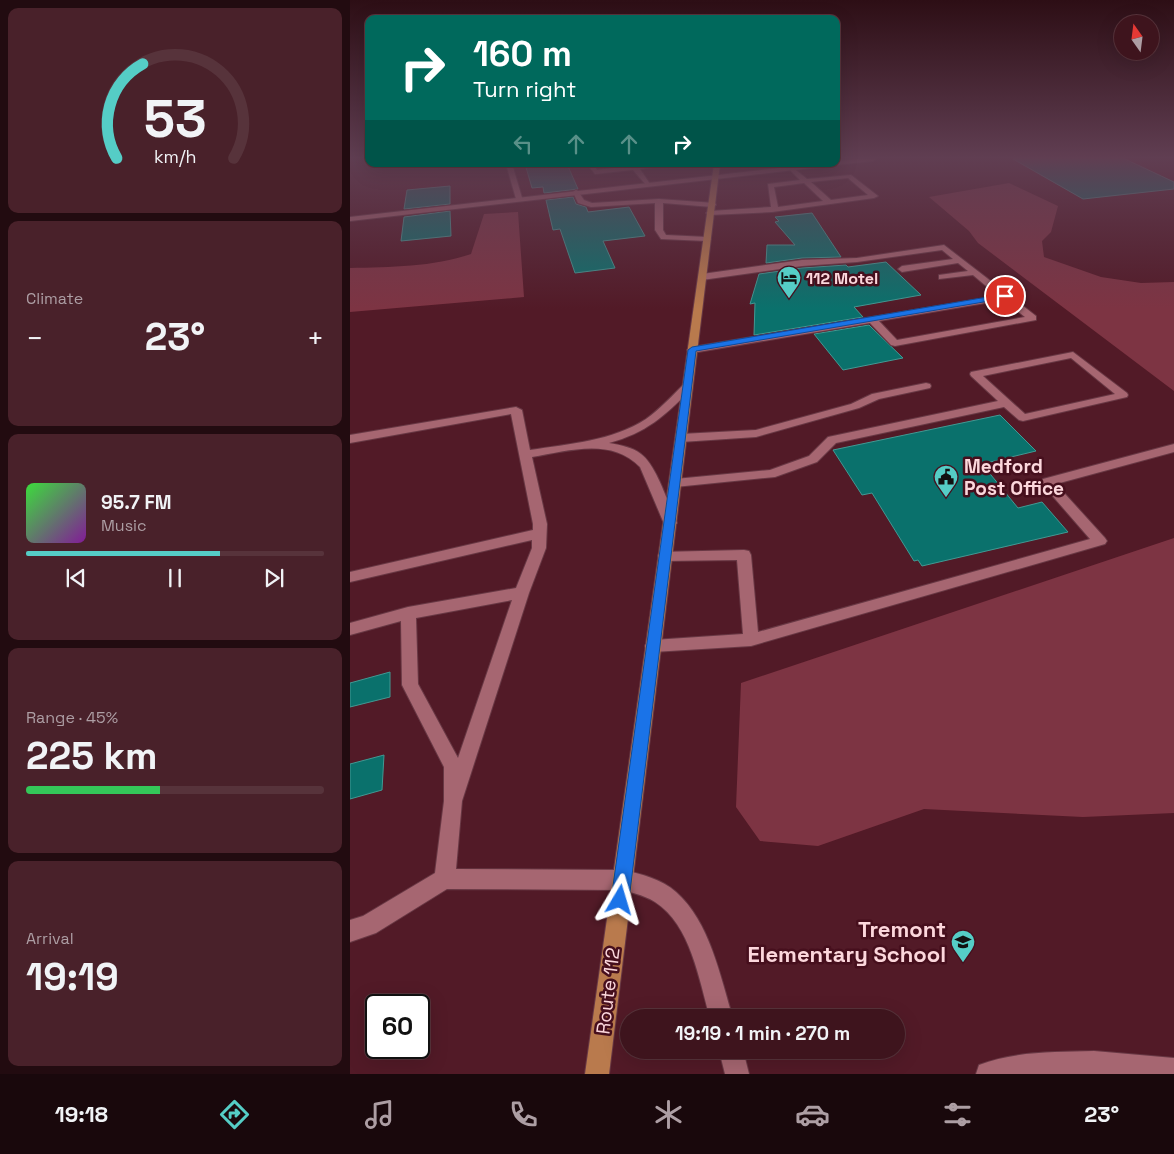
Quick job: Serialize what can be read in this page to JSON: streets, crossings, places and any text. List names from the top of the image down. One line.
{"streets":{"main road":["Route 112"]},"places":{"hotel":["112 Motel"],"public building":["Medford Post Office"],"school or university":["Tremont Elementary School"]},"north":"top","page":{"turn":["160 m","Turn right"],"tile":["Climate",["Range · 45%","225 km"],["Arrival","19:19"]],"heat":["−","23°","+"],"song":["95.7 FM","Music"],"limit":"60","trip":"19:19 · 1 min · 270 m","tabs":["19:18","23°"],"gauge":["53","km/h"]}}
